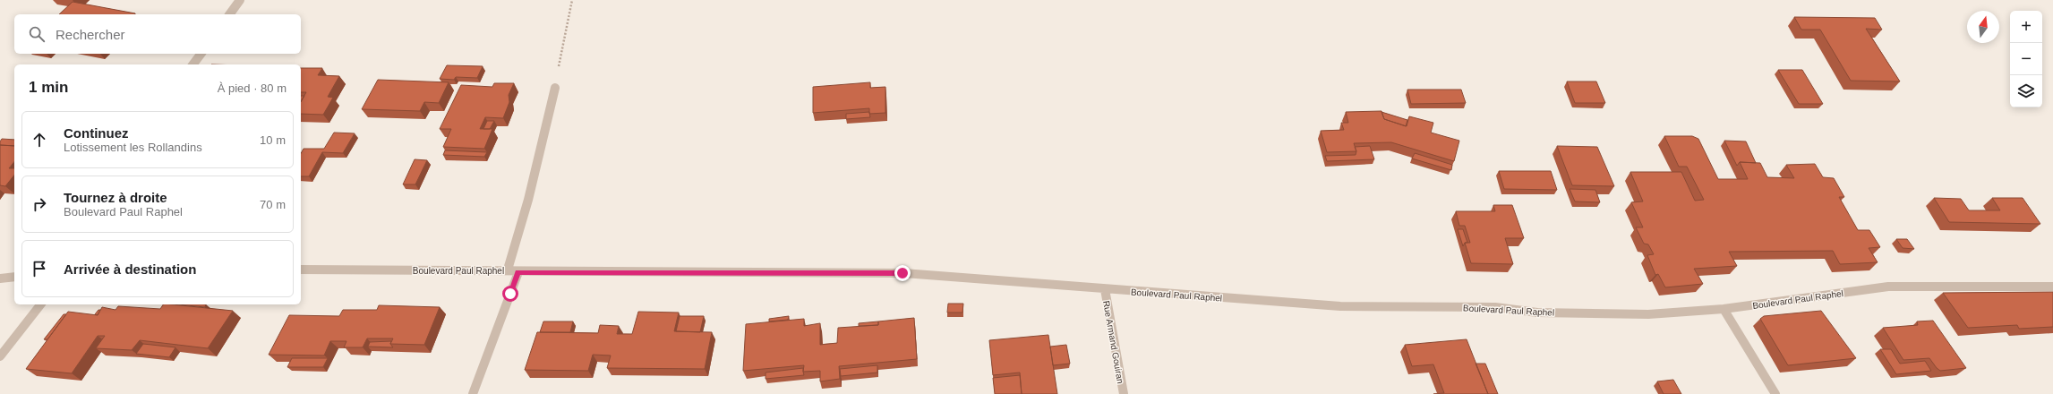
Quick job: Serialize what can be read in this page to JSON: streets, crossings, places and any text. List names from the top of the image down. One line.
{"streets":{"street":["Boulevard Paul Raphel","Rue Armand Gouiran"]},"crossings":[["Boulevard Paul Raphel","Rue Armand Gouiran"]],"north":"top","page":{"map_buttons":["+","−"],"search":"Rechercher","heading":["1 min","À pied · 80 m"],"list":[["Continuez","Lotissement les Rollandins","10 m"],["Tournez à droite","Boulevard Paul Raphel","70 m"],"Arrivée à destination"]}}
